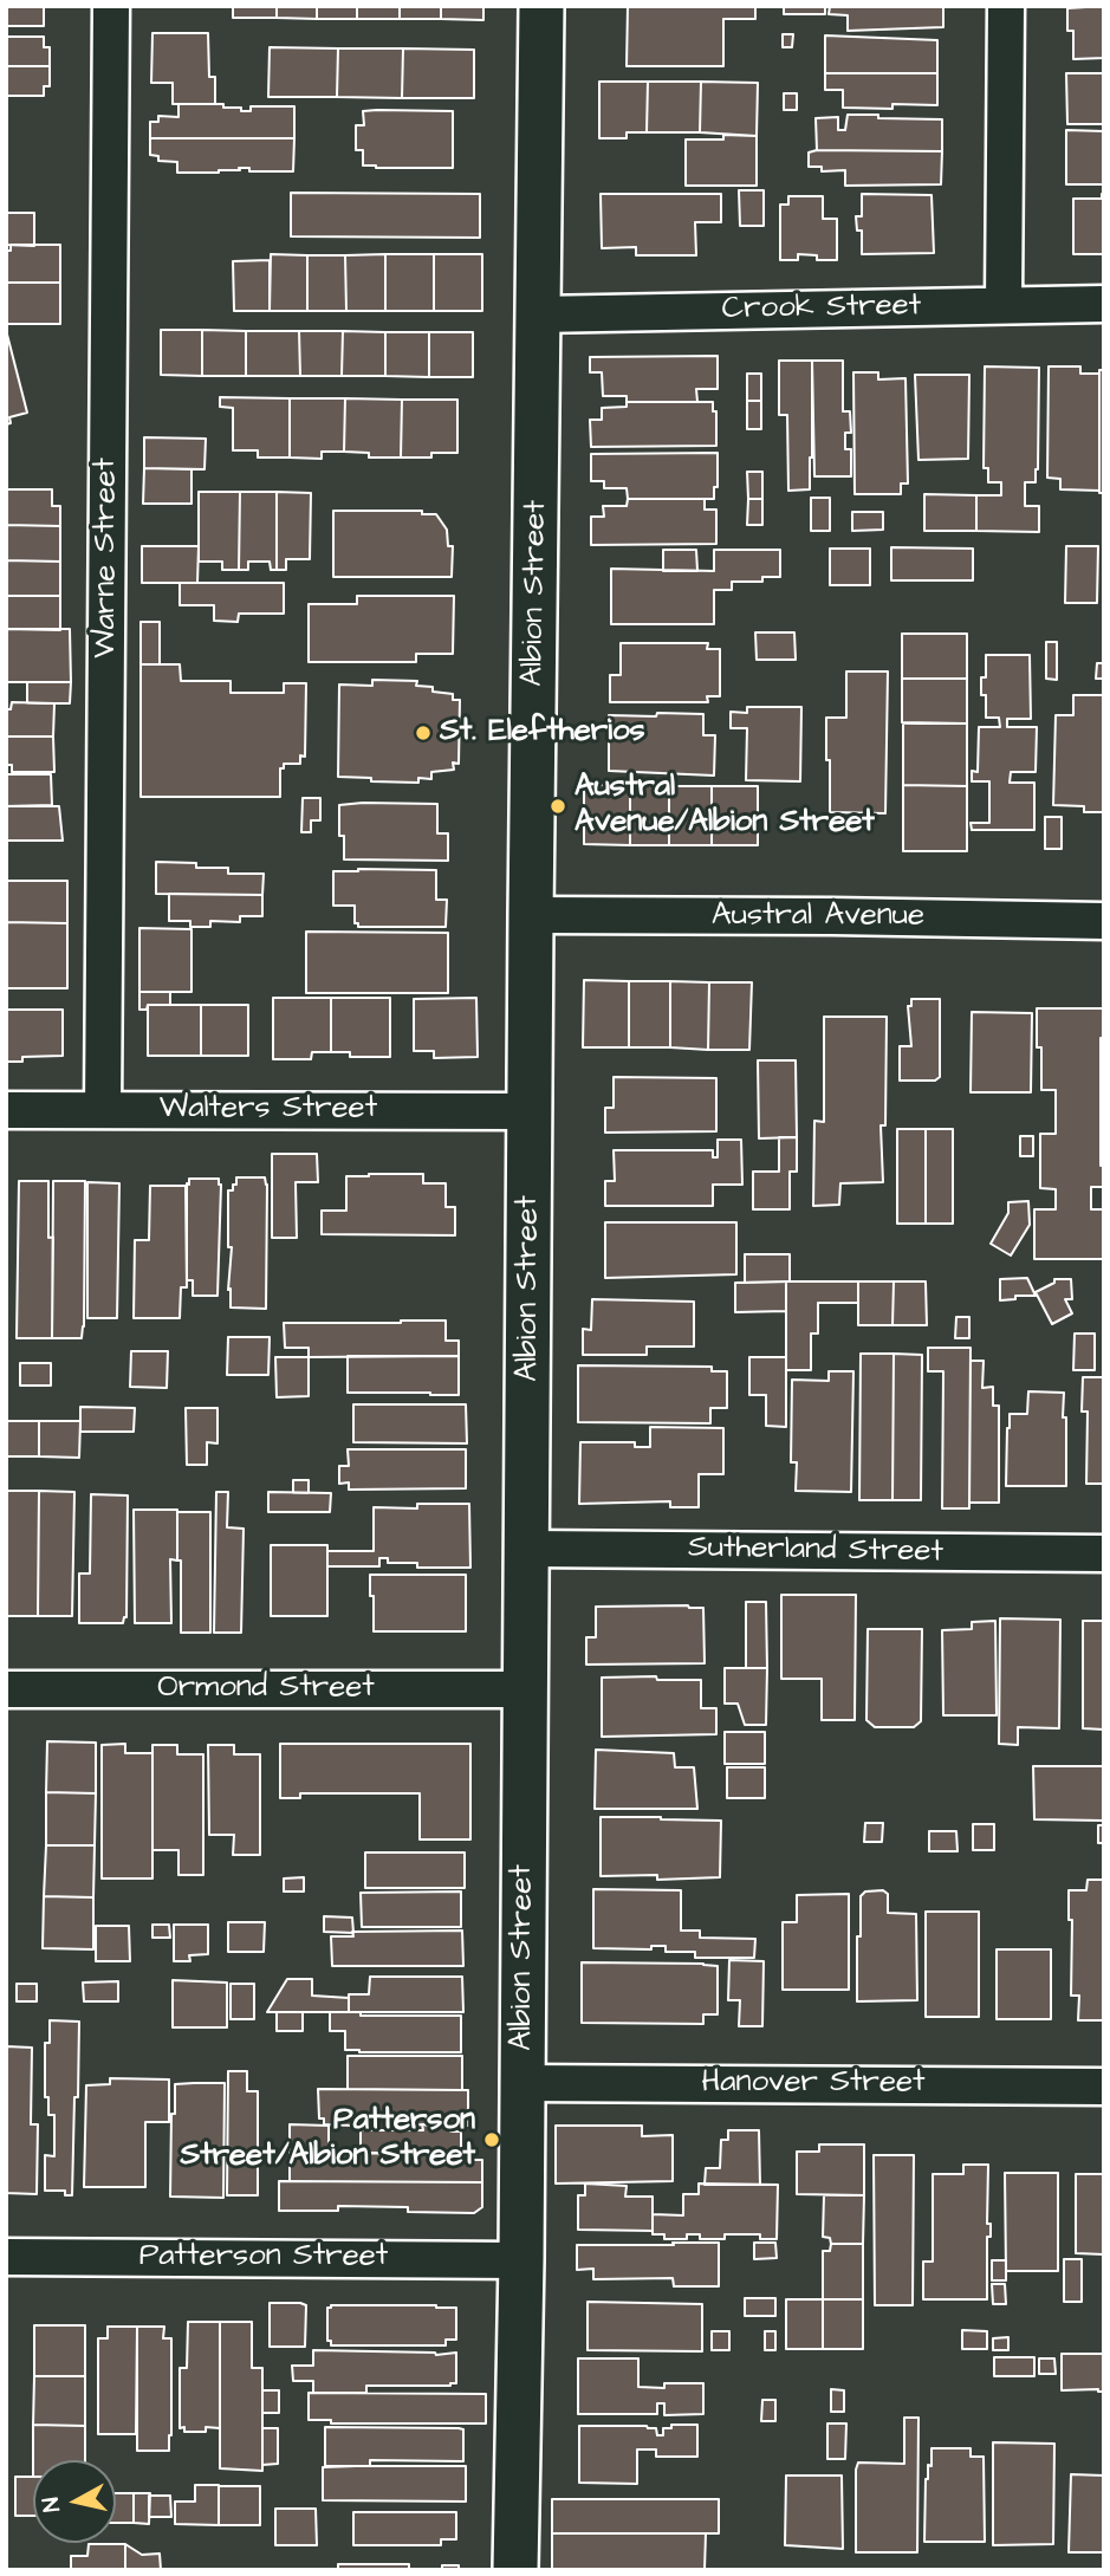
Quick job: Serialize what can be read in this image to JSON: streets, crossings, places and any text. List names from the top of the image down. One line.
{"streets":{"street":["Crook Street","Warne Street","Albion Street","Austral Avenue","Walters Street","Sutherland Street","Ormond Street","Hanover Street","Patterson Street"]},"crossings":[["Crook Street","Albion Street"],["Warne Street","Walters Street"],["Albion Street","Austral Avenue"],["Albion Street","Walters Street"],["Albion Street","Sutherland Street"],["Albion Street","Ormond Street"],["Albion Street","Hanover Street"],["Albion Street","Patterson Street"]],"places":["St. Eleftherios","Austral Avenue/Albion Street","Patterson Street/Albion Street"],"north":"left"}
